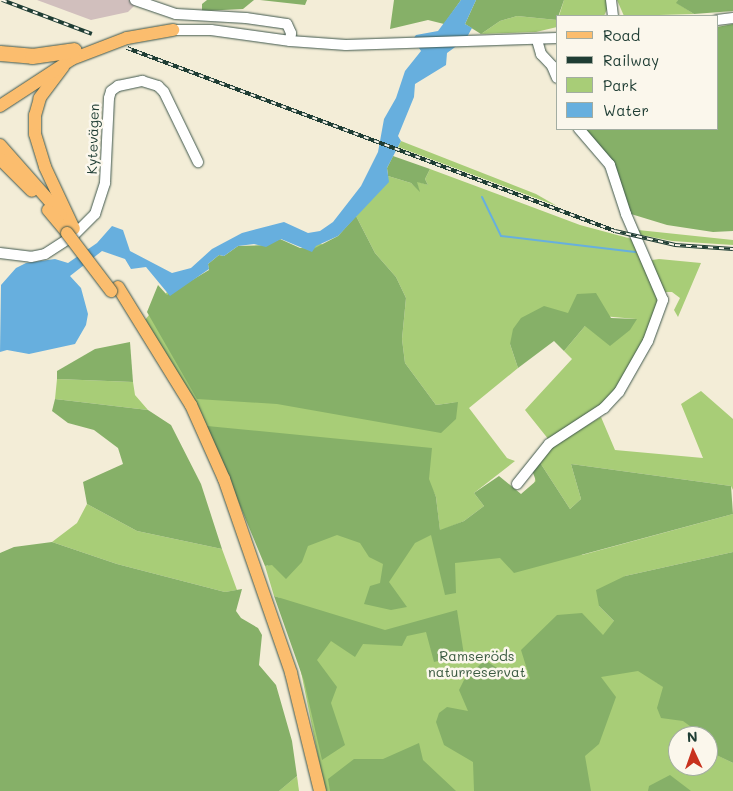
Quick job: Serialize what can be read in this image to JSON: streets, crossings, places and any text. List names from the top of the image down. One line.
{"streets":{"street":["Kytevägen"]},"parks":["Ramseröds naturreservat"],"legend":["Road","Railway","Park","Water"],"north":"top"}
